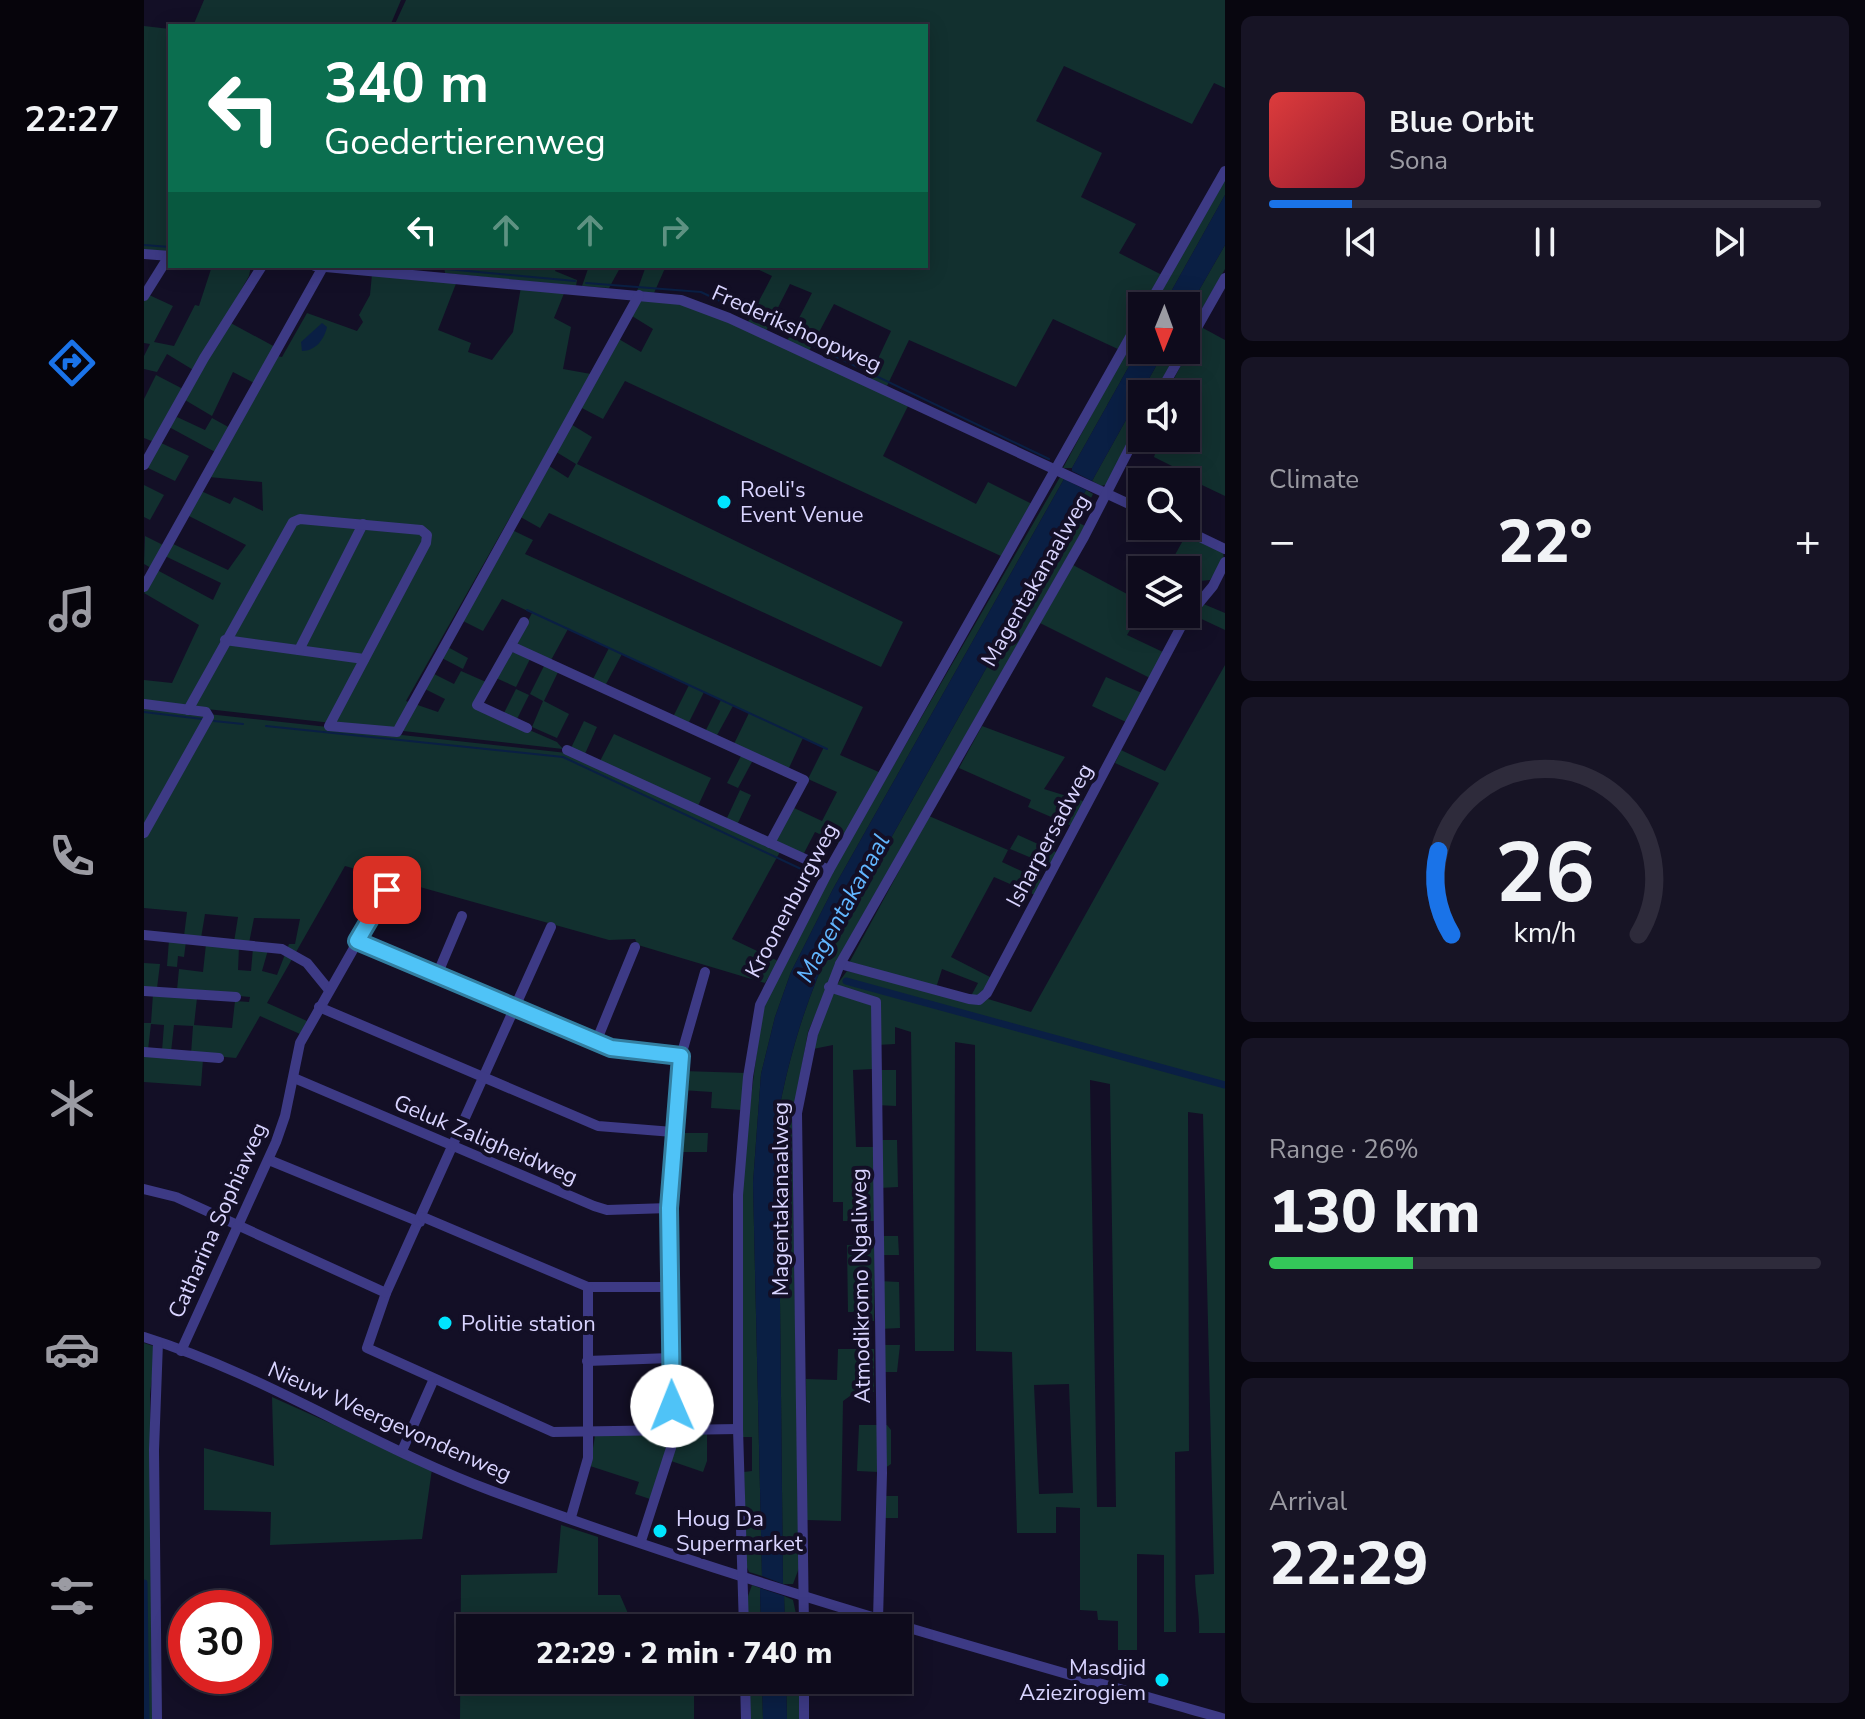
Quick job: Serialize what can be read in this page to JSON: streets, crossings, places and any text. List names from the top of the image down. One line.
{"streets":{"street":["Frederikshoopweg","Magentakanaalweg","Isharpersadweg","Kroonenburgweg","Geluk Zaligheidweg","Catharina Sophiaweg","Atmodikromo Ngaliweg","Nieuw Weergevondenweg"]},"crossings":[["Frederikshoopweg","Magentakanaalweg"],["Frederikshoopweg","Kroonenburgweg"],["Magentakanaalweg","Isharpersadweg"],["Magentakanaalweg","Atmodikromo Ngaliweg"],["Magentakanaalweg","Nieuw Weergevondenweg"],["Kroonenburgweg","Nieuw Weergevondenweg"],["Geluk Zaligheidweg","Catharina Sophiaweg"],["Catharina Sophiaweg","Nieuw Weergevondenweg"]],"water":["Magentakanaal"],"places":["Roeli's Event Venue","Politie station","Houg Da Supermarket","Masdjid Aziezirogiem"],"north":"bottom","page":{"tabs":"22:27","turn":["340 m","Goedertierenweg"],"song":["Blue Orbit","Sona"],"tile":["Climate",["Range · 26%","130 km"],["Arrival","22:29"]],"heat":["−","22°","+"],"limit":"30","trip":"22:29 · 2 min · 740 m","gauge":["26","km/h"]}}
